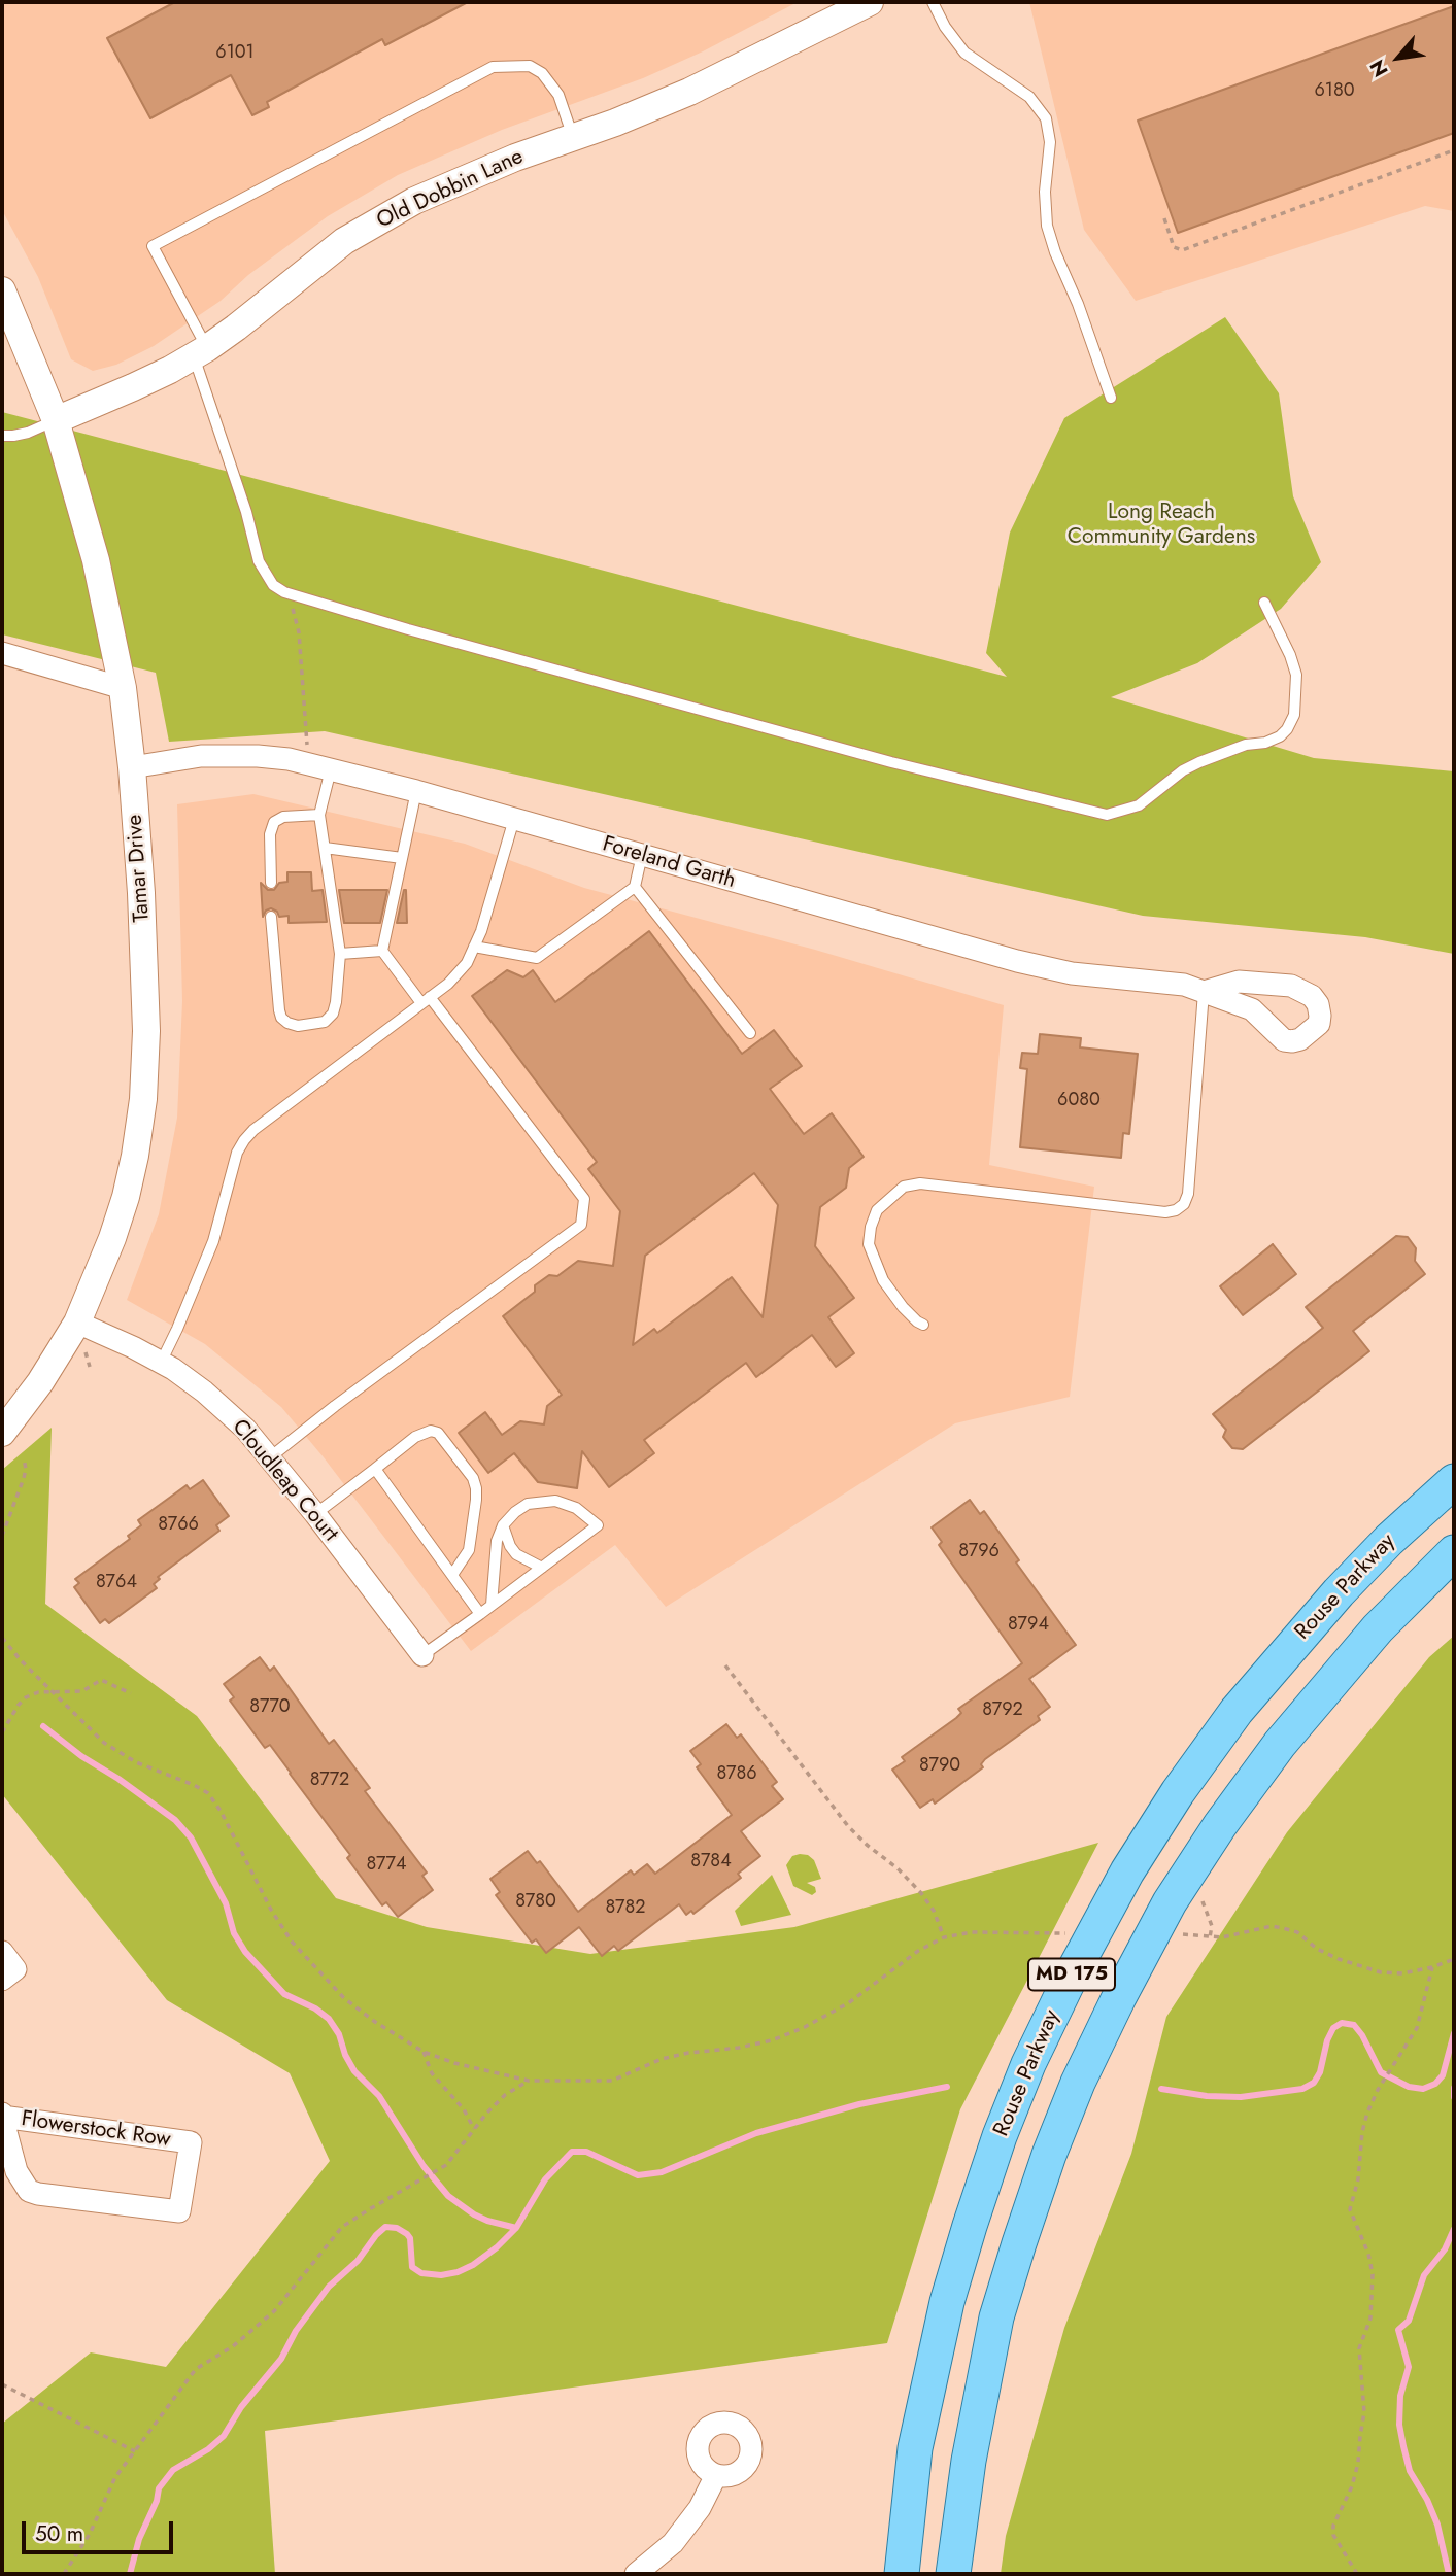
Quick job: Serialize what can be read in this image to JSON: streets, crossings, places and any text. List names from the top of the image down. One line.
{"streets":{"main road":["Rouse Parkway","MD 175"],"street":["Old Dobbin Lane","Foreland Garth","Tamar Drive","Cloudleap Court","Flowerstock Row"]},"crossings":[["Old Dobbin Lane","Tamar Drive"],["Foreland Garth","Tamar Drive"],["Tamar Drive","Cloudleap Court"]],"parks":["Long Reach Community Gardens"],"house_numbers":["6101","6180","6080","8766","8796","8764","8794","8770","8792","8790","8786","8772","8784","8774","8780","8782"],"scale_bar":"50 m","north":"bottom left"}
